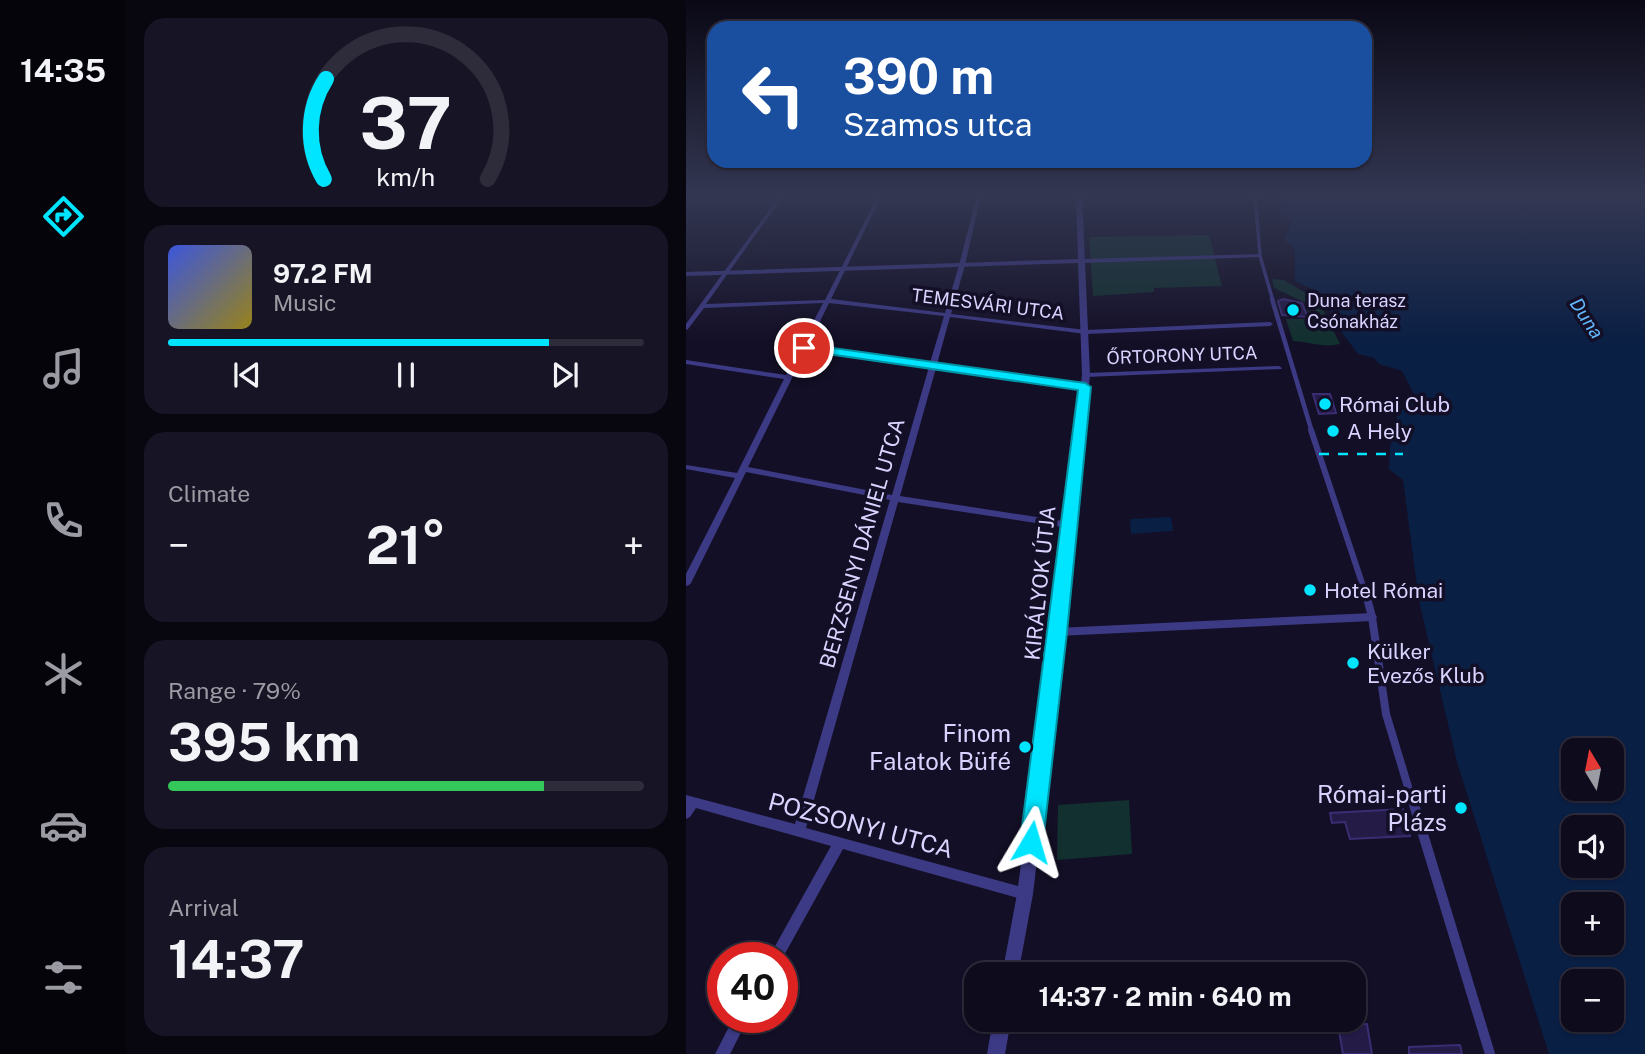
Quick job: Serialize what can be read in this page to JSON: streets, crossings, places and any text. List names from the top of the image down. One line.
{"streets":{"street":["TEMESVÁRI UTCA","ŐRTORONY UTCA","BERZSENYI DÁNIEL UTCA","KIRÁLYOK ÚTJA","POZSONYI UTCA"]},"crossings":[["TEMESVÁRI UTCA","BERZSENYI DÁNIEL UTCA"],["TEMESVÁRI UTCA","KIRÁLYOK ÚTJA"],["ŐRTORONY UTCA","KIRÁLYOK ÚTJA"],["BERZSENYI DÁNIEL UTCA","POZSONYI UTCA"],["KIRÁLYOK ÚTJA","POZSONYI UTCA"]],"water":["Duna"],"places":["Duna terasz Csónakház","Római Club","A Hely","Hotel Római","Külker Evezős Klub","Finom Falatok Büfé","Római-parti Plázs"],"north":"top","page":{"tabs":"14:35","turn":["390 m","Szamos utca"],"song":["97.2 FM","Music"],"tile":["Climate",["Range · 79%","395 km"],["Arrival","14:37"]],"heat":["−","21°","+"],"map_buttons":["+","−"],"limit":"40","trip":"14:37 · 2 min · 640 m","gauge":["37","km/h"]}}
